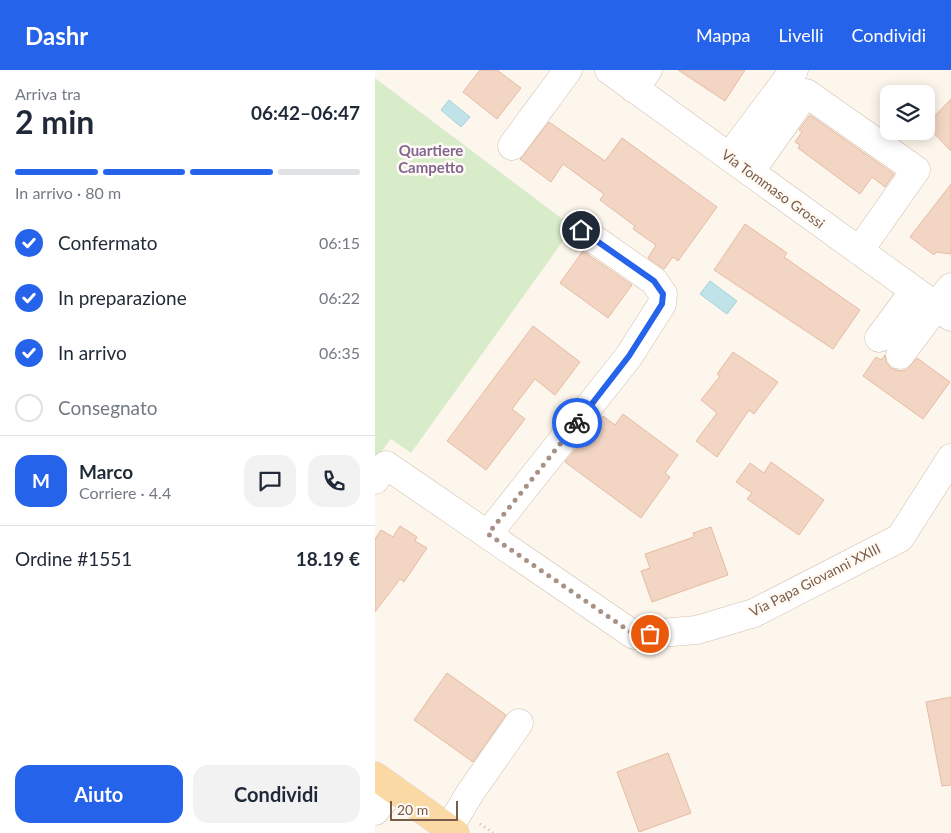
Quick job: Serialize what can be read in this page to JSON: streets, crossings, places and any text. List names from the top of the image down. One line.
{"streets":{"street":["Via Tommaso Grossi","Via Papa Giovanni XXIII"]},"districts":["Quartiere Campetto"],"scale_bar":"20 m","page":{"header":"Dashr","nav":["Mappa","Livelli","Condividi"],"heading":["2 min","Arriva tra","06:42–06:47"],"panel":["Marco","Corriere · 4.4","Ordine #1551","18.19 €"],"bar":"In arrivo · 80 m","list":[["Confermato","06:15"],["In preparazione","06:22"],["In arrivo","06:35"],"Consegnato"],"round":"M","buttons":["Aiuto","Condividi"],"scale":"20 m"}}
